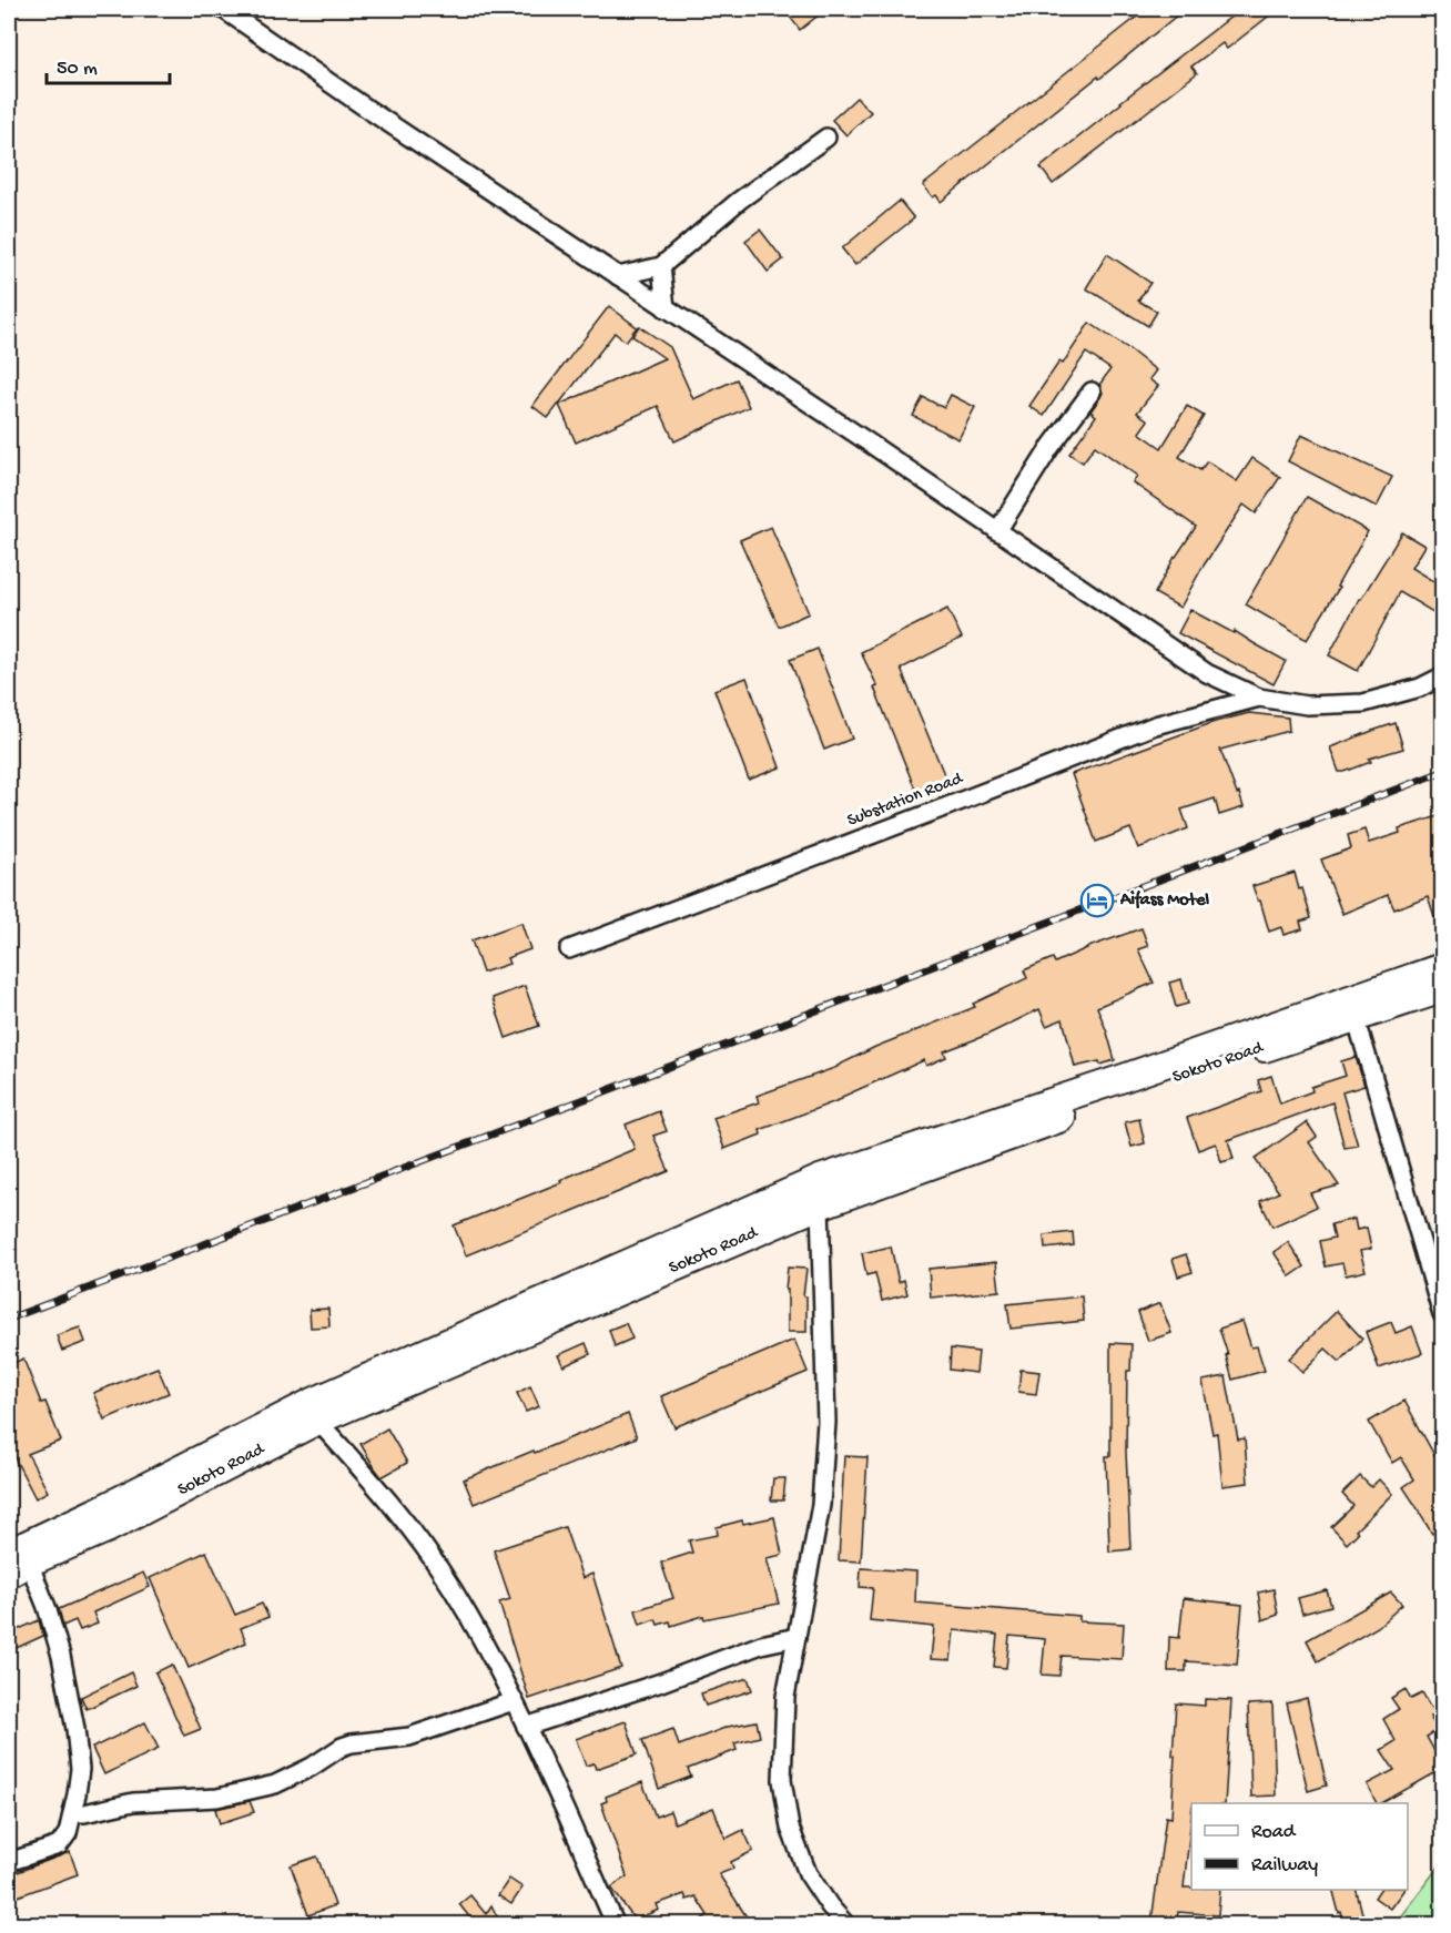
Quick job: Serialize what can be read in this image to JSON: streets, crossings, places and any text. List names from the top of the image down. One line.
{"streets":{"main road":["Sokoto Road"],"street":["Substation Road"]},"places":{"hotel":["Aifass Motel"]},"legend":["Road","Railway"],"scale_bar":"50 m"}
